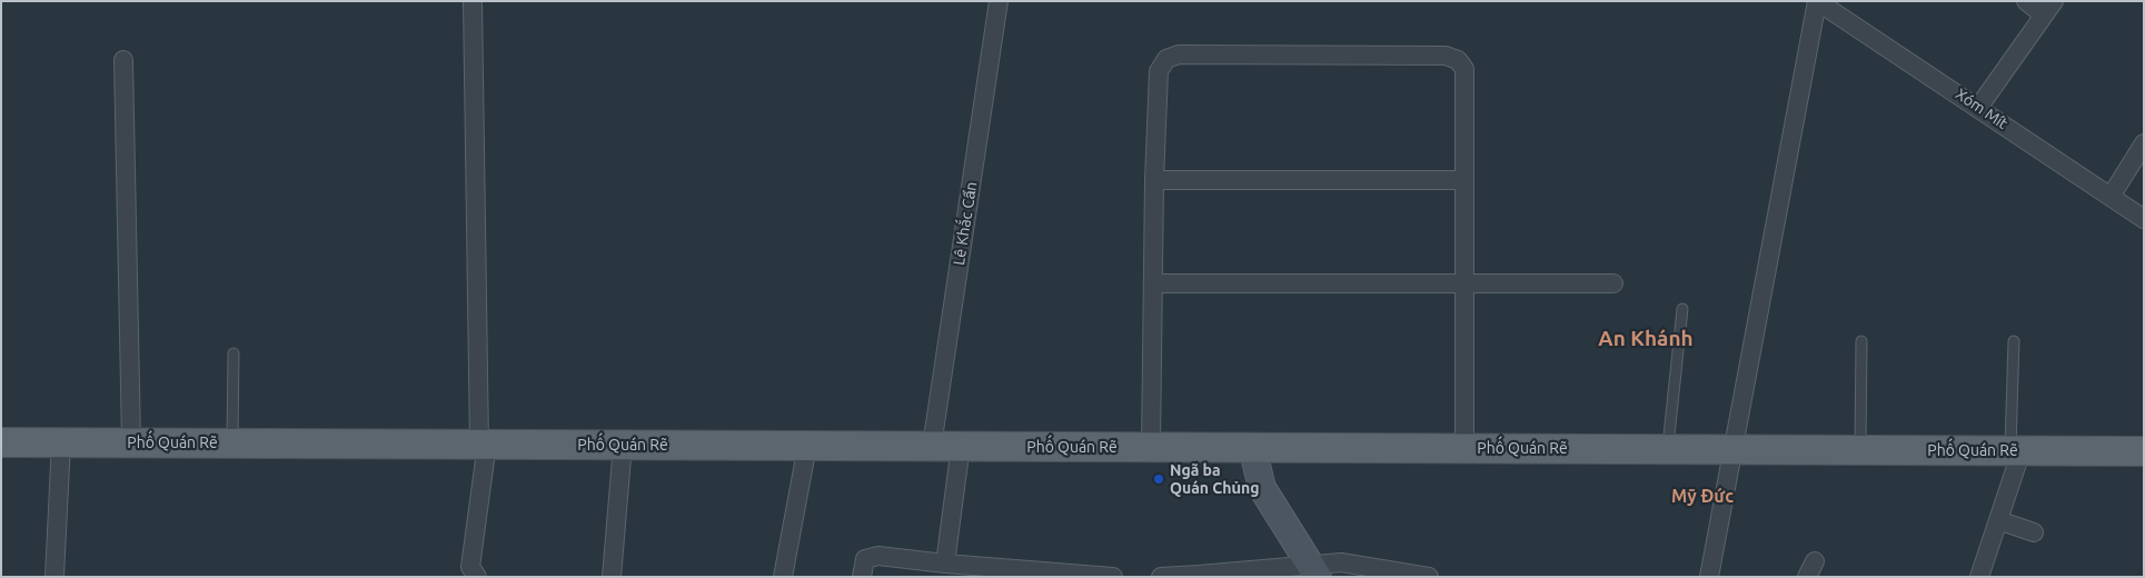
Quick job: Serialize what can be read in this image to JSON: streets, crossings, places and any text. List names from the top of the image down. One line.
{"streets":{"main road":["Phố Quán Rẽ"],"street":["Xóm Mít","Lê Khắc Cẩn"]},"crossings":[["Lê Khắc Cẩn","Phố Quán Rẽ"]],"districts":["An Khánh","Mỹ Đức"],"places":["Ngã ba Quán Chủng"]}
